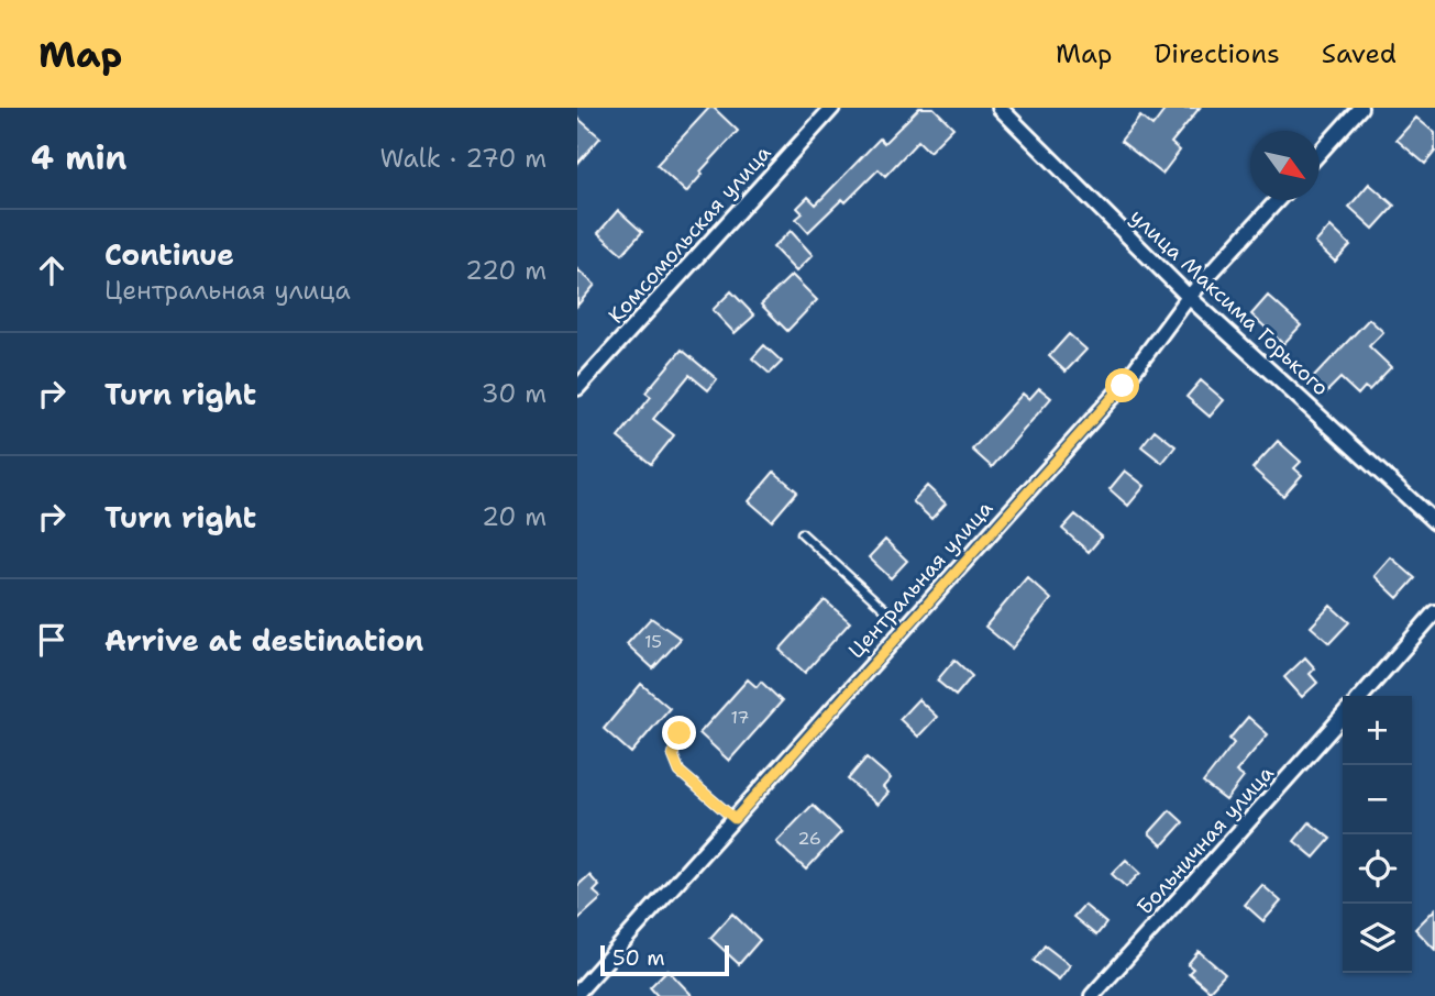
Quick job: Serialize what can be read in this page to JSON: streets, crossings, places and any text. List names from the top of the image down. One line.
{"streets":{"street":["Комсомольская улица","улица Максима Горького","Центральная улица","Больничная улица"]},"crossings":[["улица Максима Горького","Центральная улица"]],"house_numbers":["15","17","26"],"scale_bar":"50 m","north":"bottom right","page":{"header":"Map","nav":["Map","Directions","Saved"],"heading":["4 min","Walk · 270 m"],"list":[["Continue","Центральная улица","220 m"],["Turn right","30 m"],["Turn right","20 m"],"Arrive at destination"],"map_buttons":["+","−"],"scale":"50 m"}}
